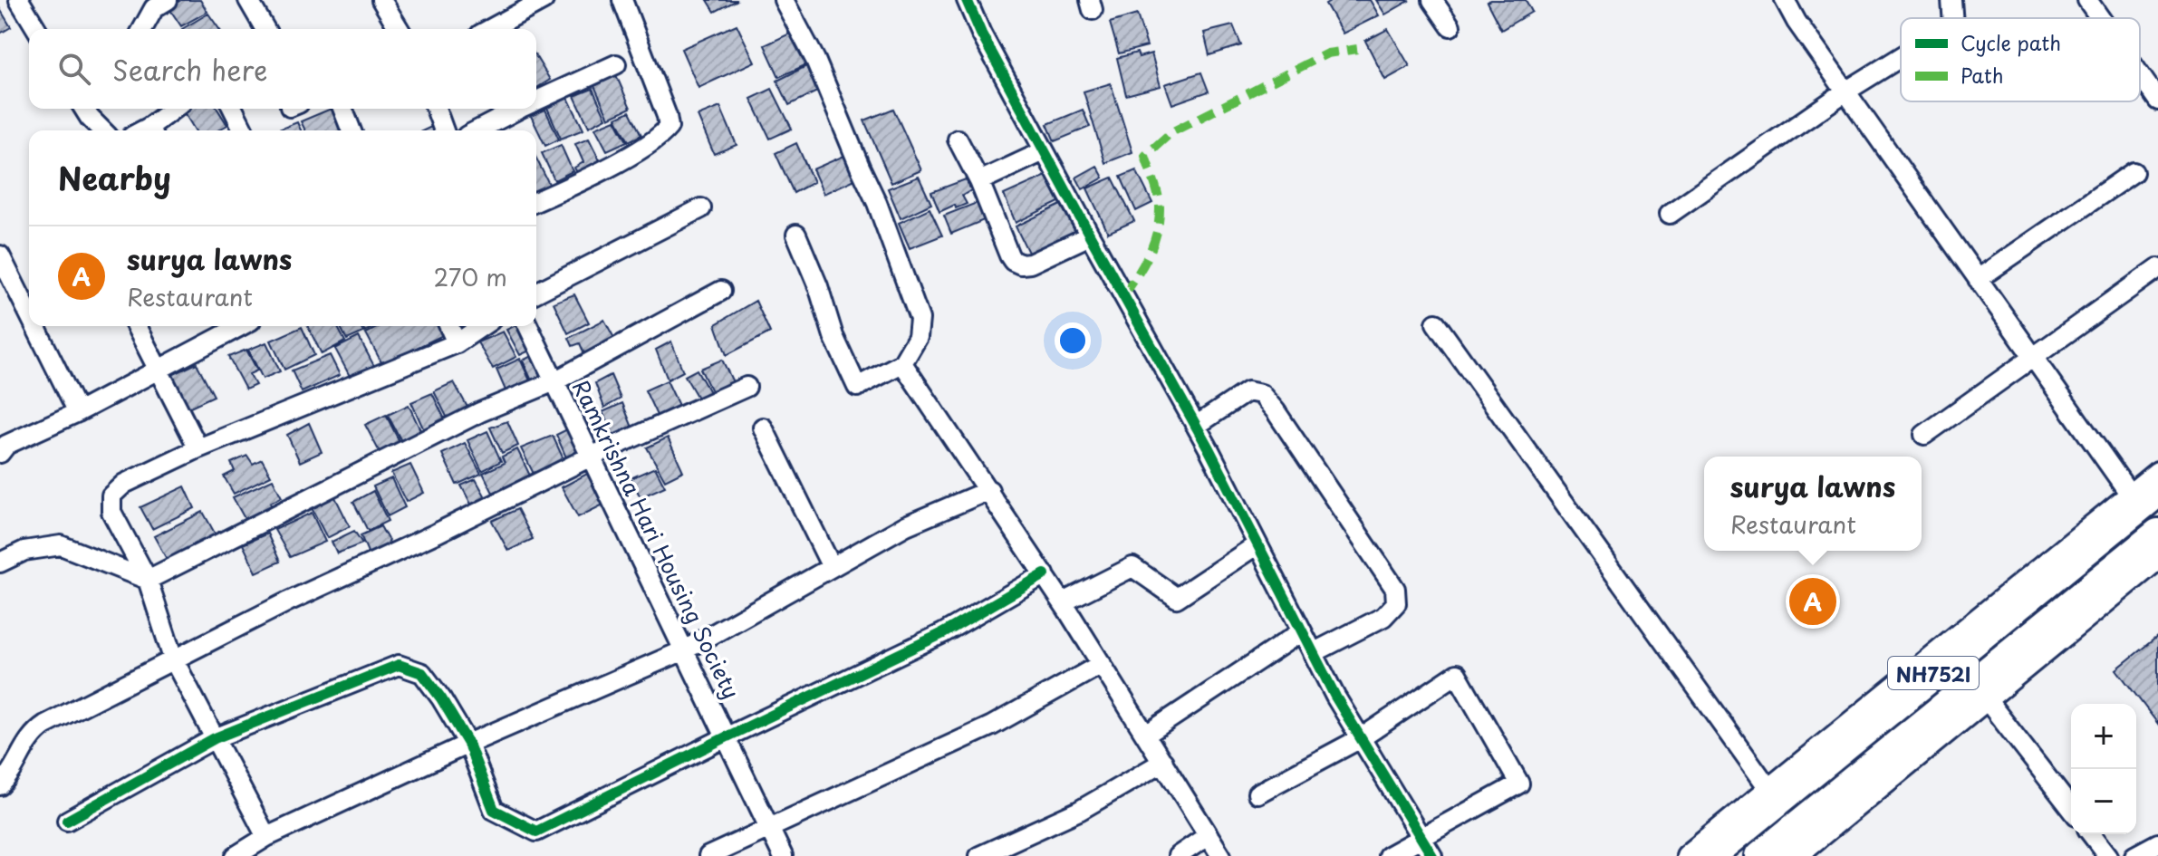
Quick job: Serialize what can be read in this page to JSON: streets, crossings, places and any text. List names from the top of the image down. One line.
{"streets":{"highway":["NH752I"],"street":["Ramkrishna Hari Housing Society"]},"legend":["Cycle path","Path"],"page":{"search":"Search here","heading":"Nearby","list":[{"mark":"A","name":"surya lawns","note":"Restaurant","value":"270 m"}],"popup":["surya lawns","Restaurant"],"pins":"A","map_buttons":["+","−"]}}
